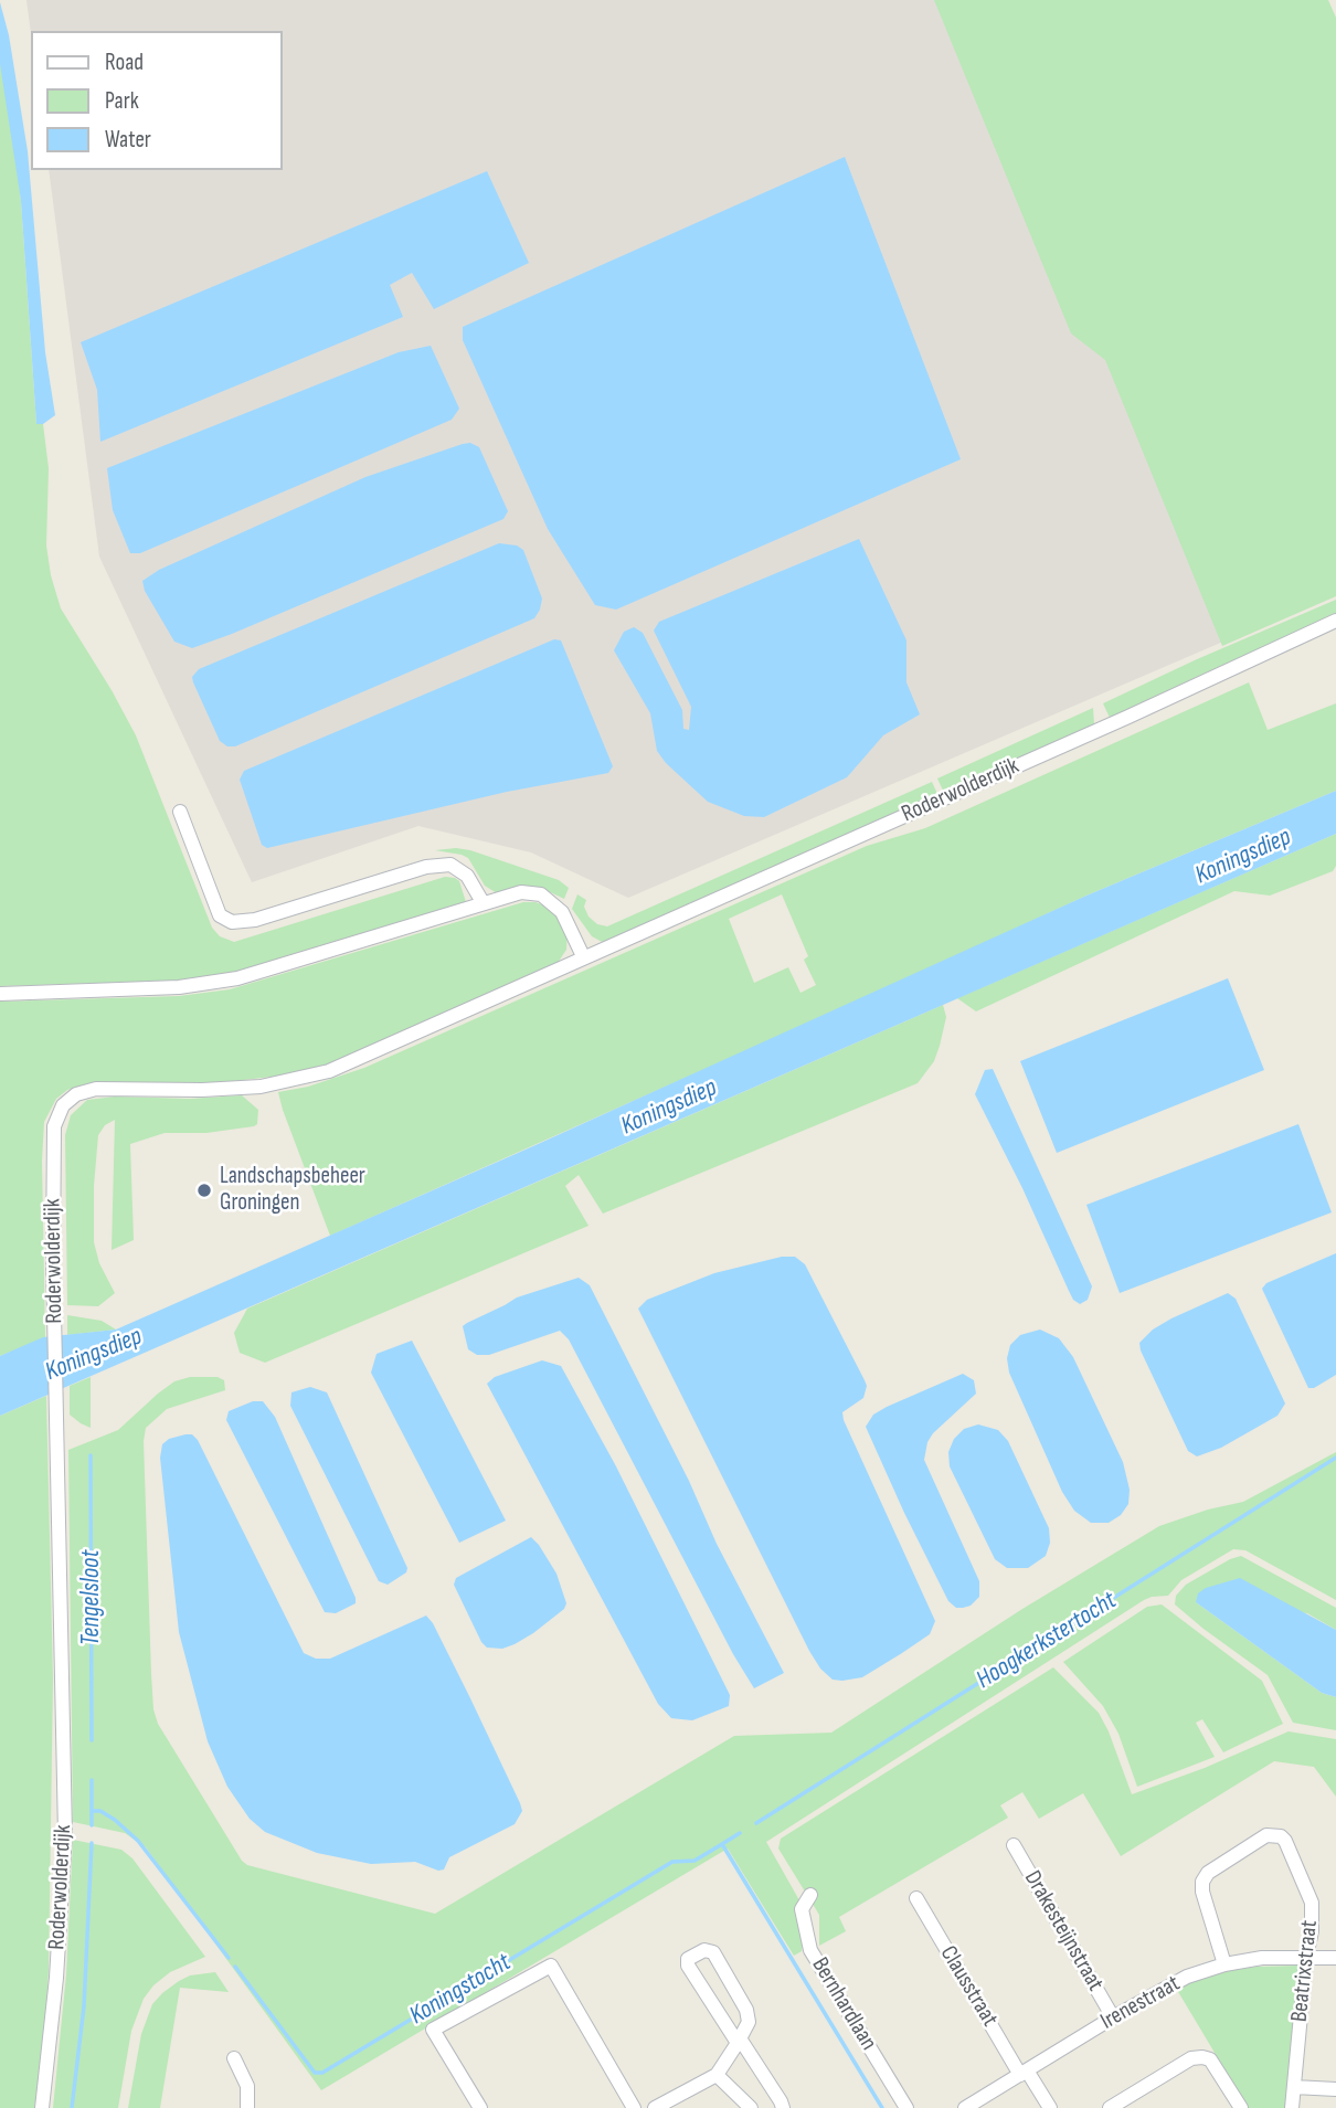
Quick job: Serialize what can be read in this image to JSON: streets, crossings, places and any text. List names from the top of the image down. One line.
{"streets":{"street":["Roderwolderdijk","Drakesteijnstraat","Beatrixstraat","Clausstraat","Irenestraat","Bernhardlaan"]},"crossings":[["Drakesteijnstraat","Irenestraat"],["Beatrixstraat","Irenestraat"],["Clausstraat","Irenestraat"]],"water":["Koningsdiep","Tengelsloot","Hoogkerkstertocht","Koningstocht"],"places":["Landschapsbeheer Groningen"],"legend":["Road","Park","Water"]}
